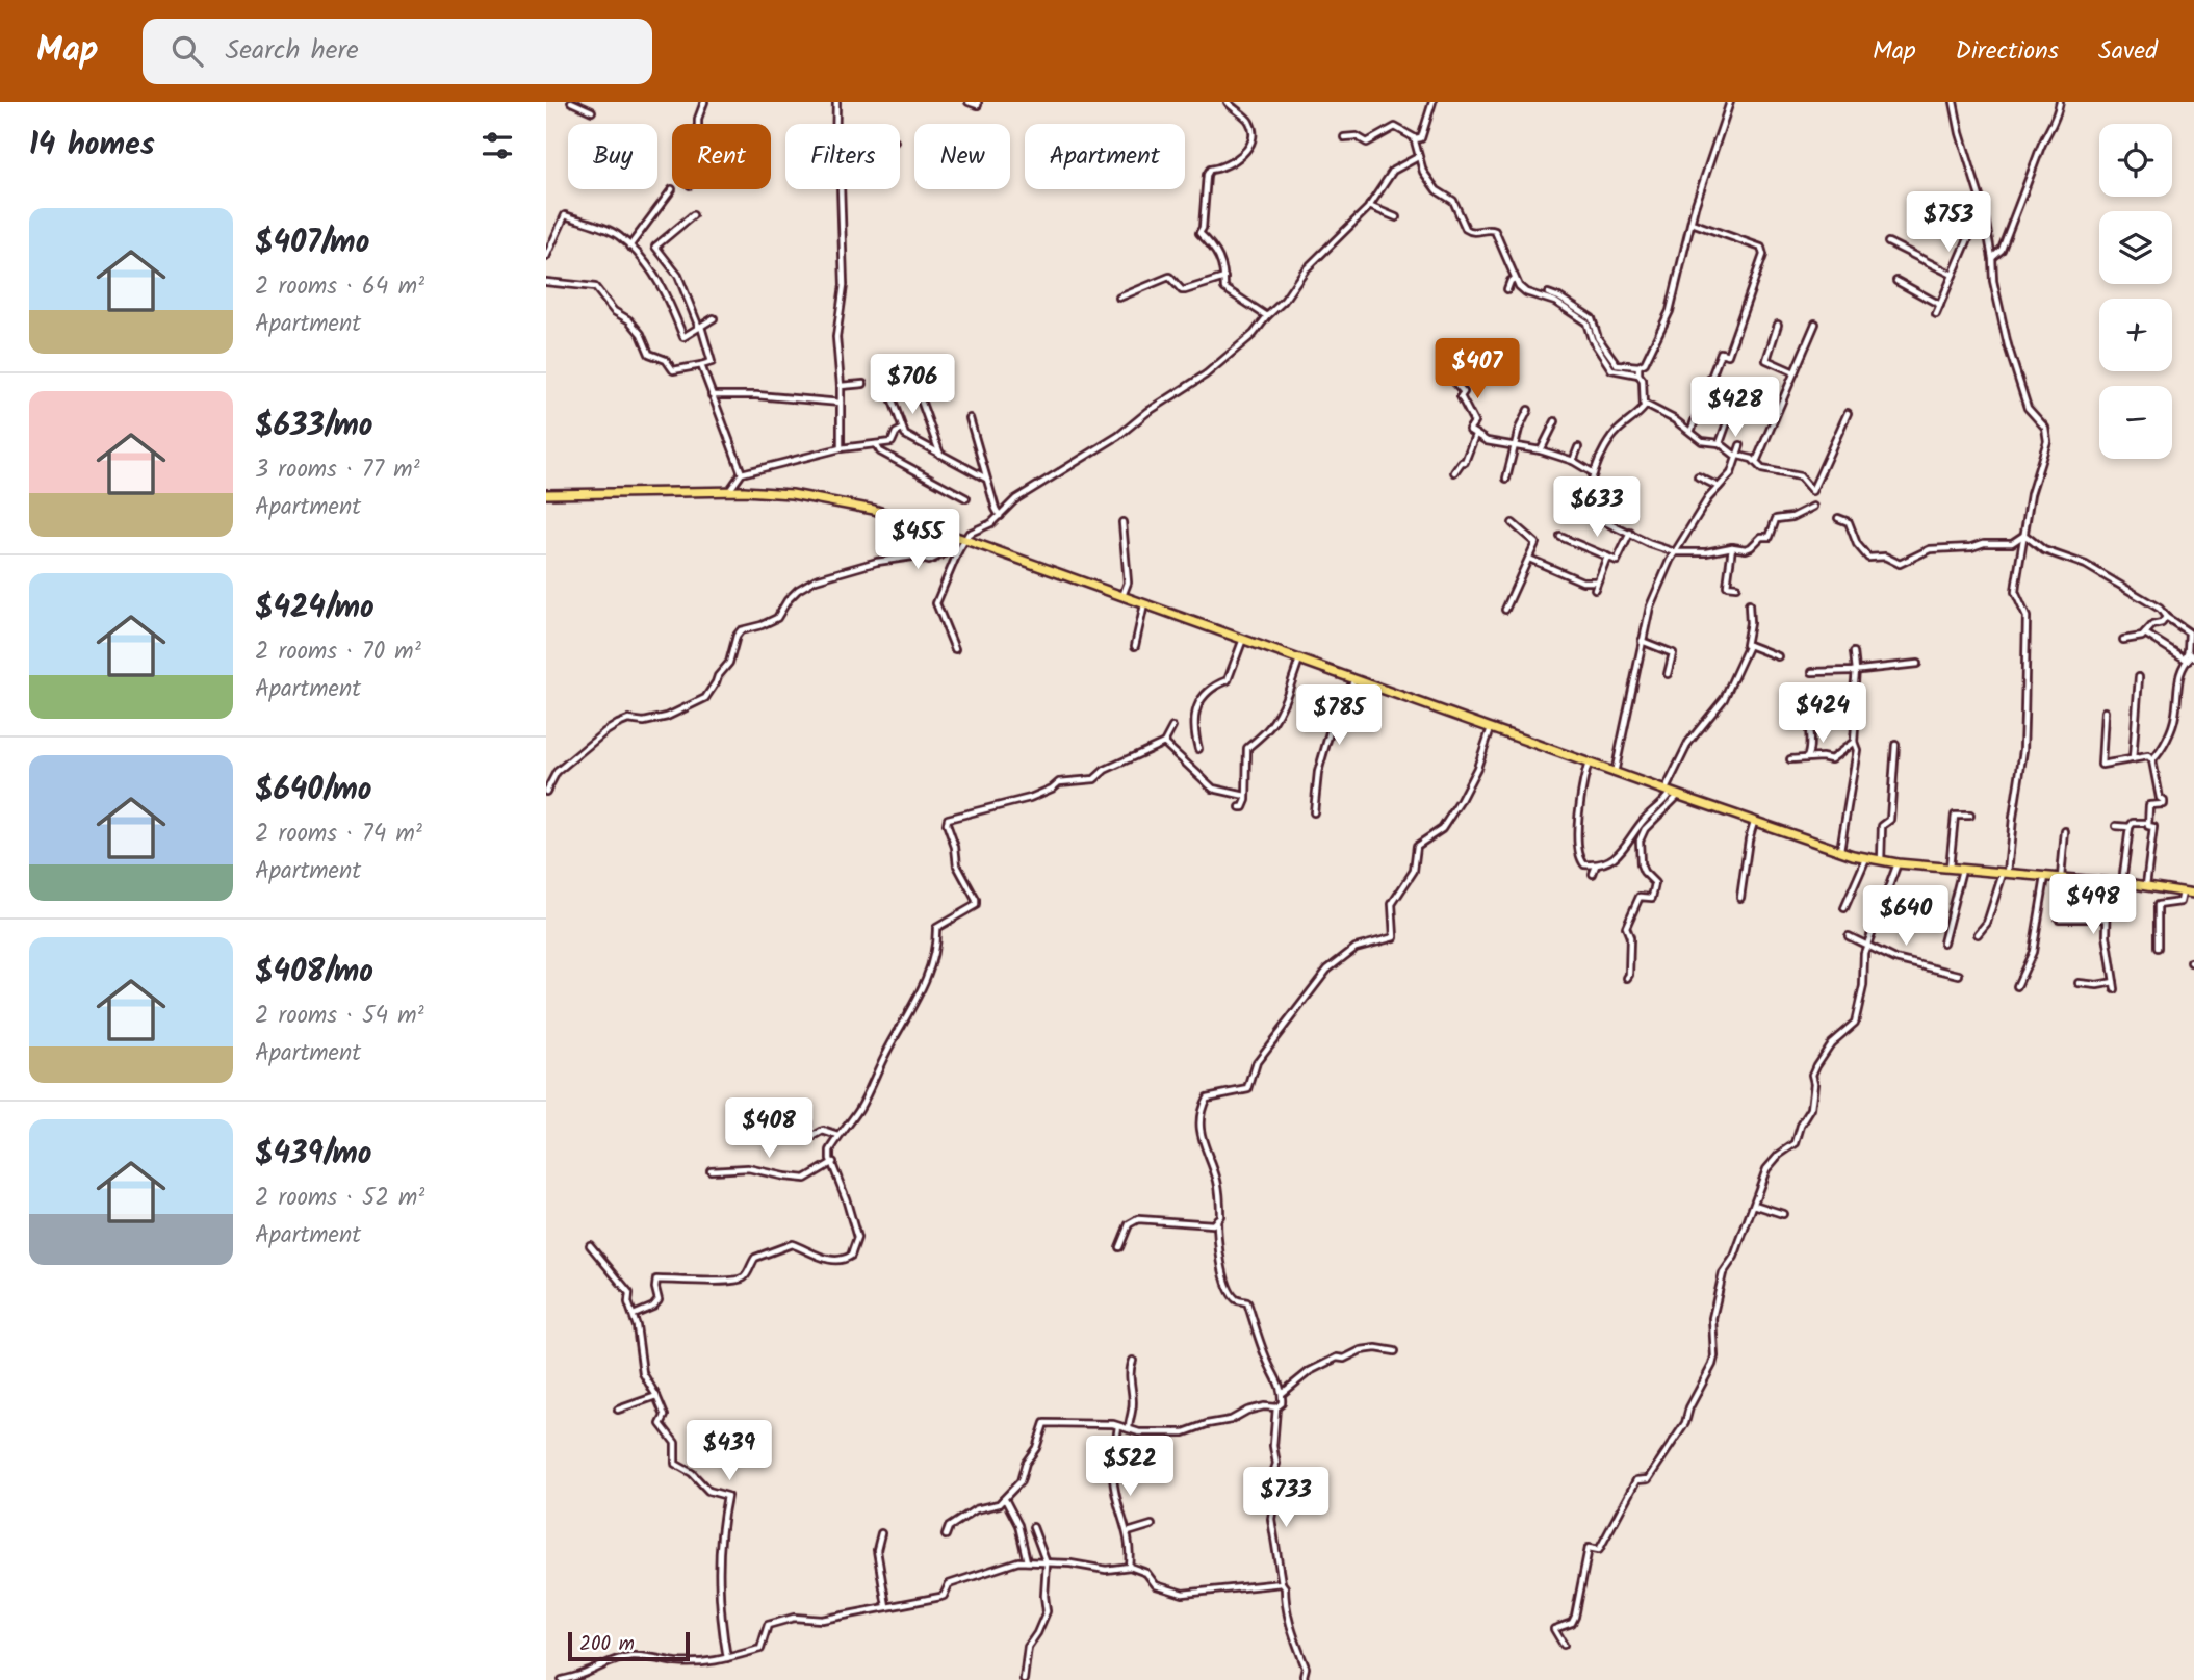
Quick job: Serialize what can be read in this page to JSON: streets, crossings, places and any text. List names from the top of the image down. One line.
{"scale_bar":"200 m","page":{"header":"Map","search":"Search here","nav":["Map","Directions","Saved"],"heading":"14 homes","map_buttons":["+","−"],"chip":["Buy","Rent","Filters","New","Apartment"],"list":[{"name":"$407/mo","note":"2 rooms · 64 m² · Apartment"},{"name":"$633/mo","note":"3 rooms · 77 m² · Apartment"},{"name":"$424/mo","note":"2 rooms · 70 m² · Apartment"},{"name":"$640/mo","note":"2 rooms · 74 m² · Apartment"},{"name":"$408/mo","note":"2 rooms · 54 m² · Apartment"},{"name":"$439/mo","note":"2 rooms · 52 m² · Apartment"}],"price":["$753","$407","$706","$428","$633","$455","$424","$785","$498","$640","$408","$439","$522","$733"],"scale":"200 m"}}
